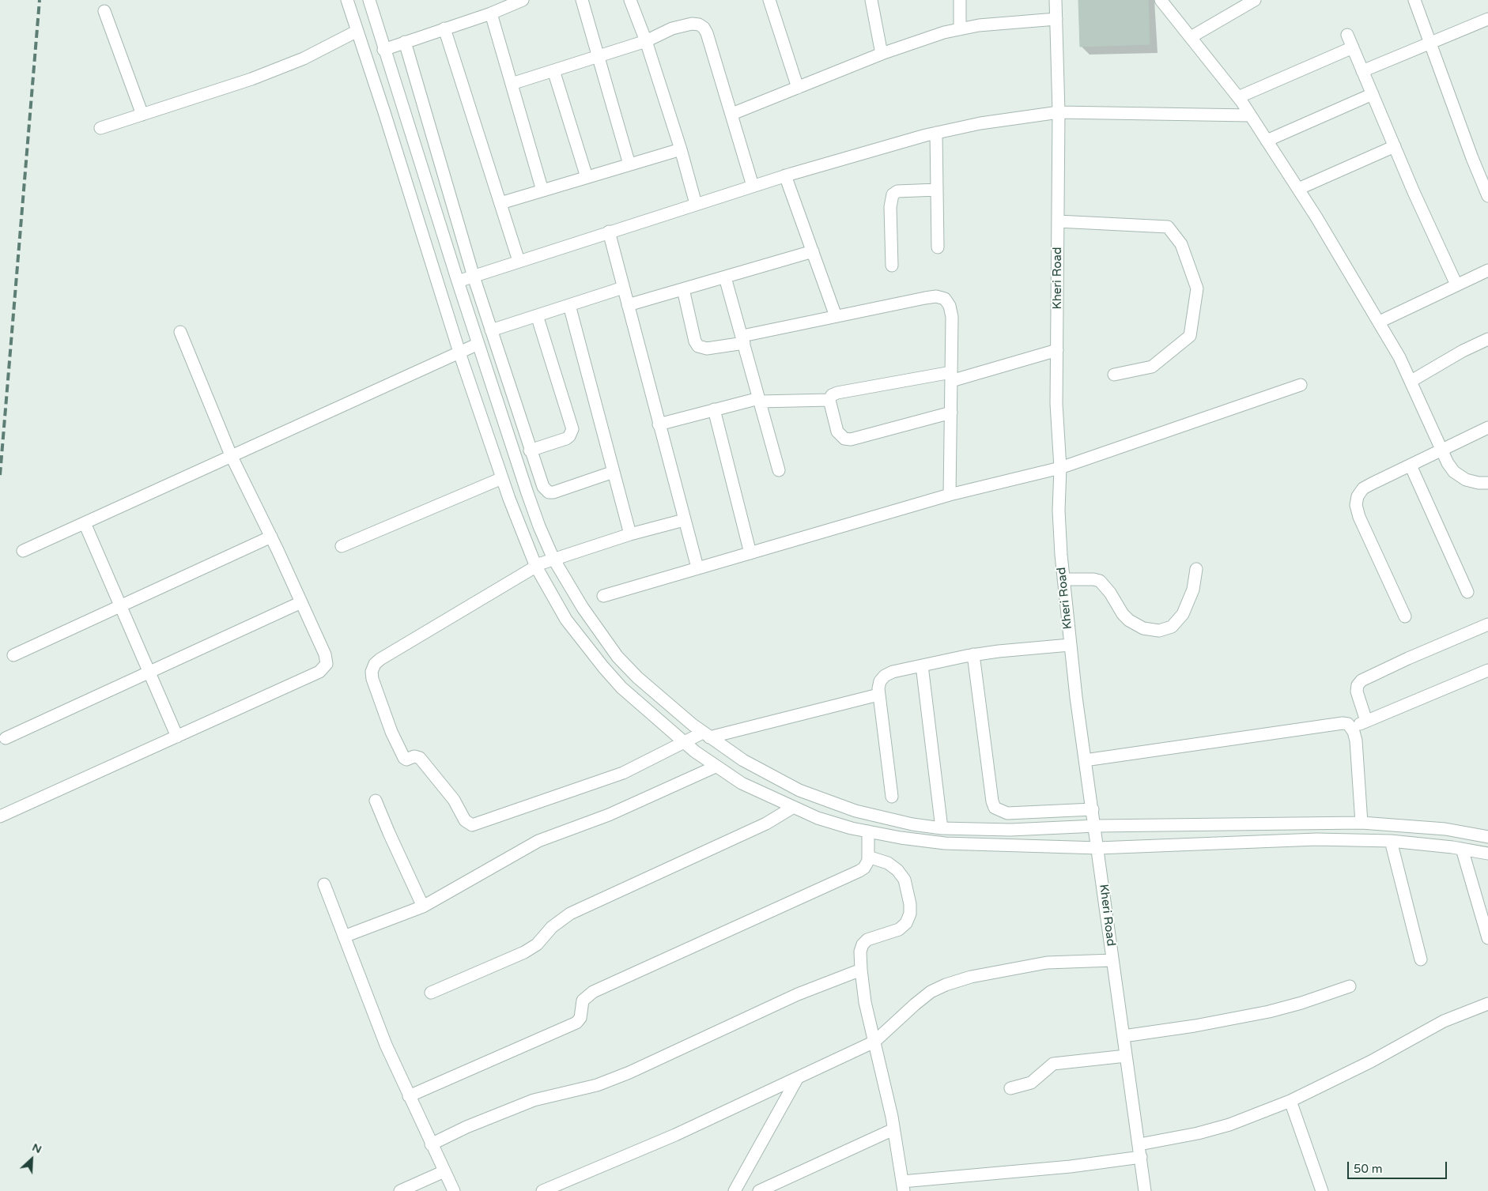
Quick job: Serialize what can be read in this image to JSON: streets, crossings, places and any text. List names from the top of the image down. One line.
{"streets":{"street":["Kheri Road"]},"scale_bar":"50 m","north":"top right"}
